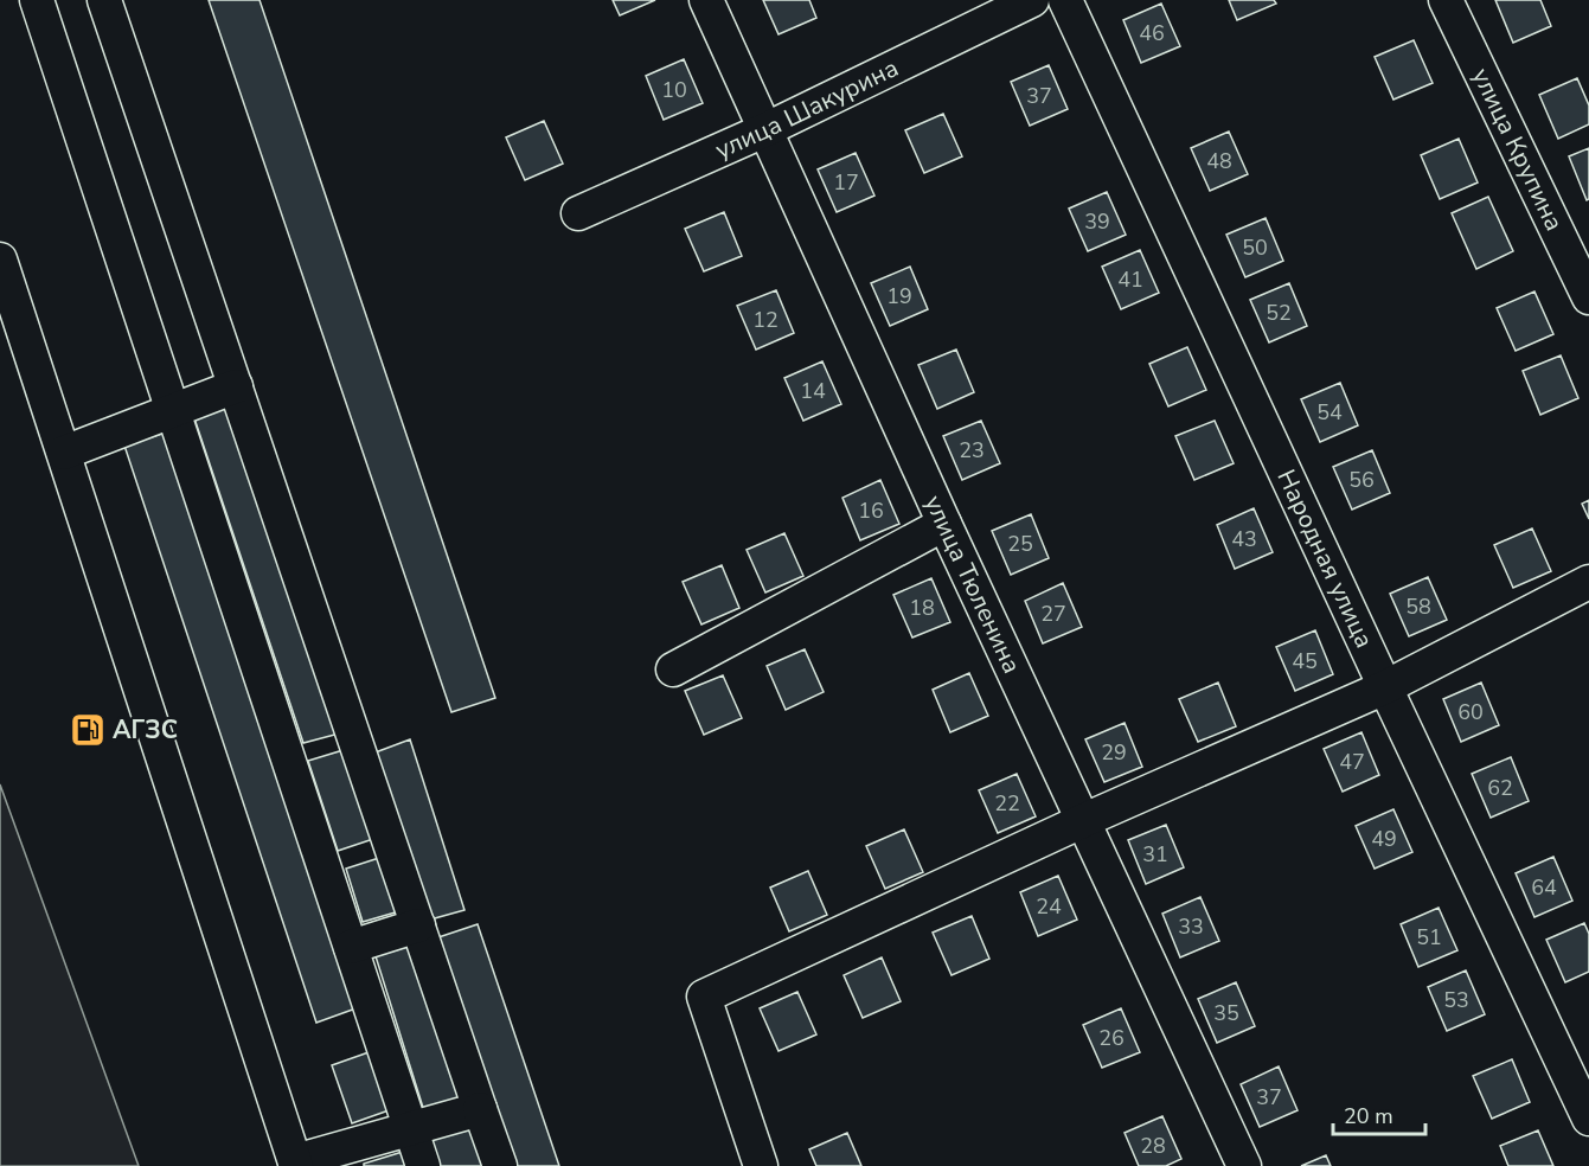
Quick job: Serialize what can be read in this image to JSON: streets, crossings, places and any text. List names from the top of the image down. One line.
{"streets":{"street":["улица Шакурина","улица Крупина","Народная улица","улица Тюленина"]},"crossings":[["улица Шакурина","улица Тюленина"]],"places":{"fuel station":["АГЗС"]},"house_numbers":["46","10","37","48","17","39","50","41","19","52","12","14","54","23","56","16","43","25","58","18","27","45","60","29","47","62","22","49","31","64","24","33","51","53","35","26","37","28"],"scale_bar":"20 m"}
